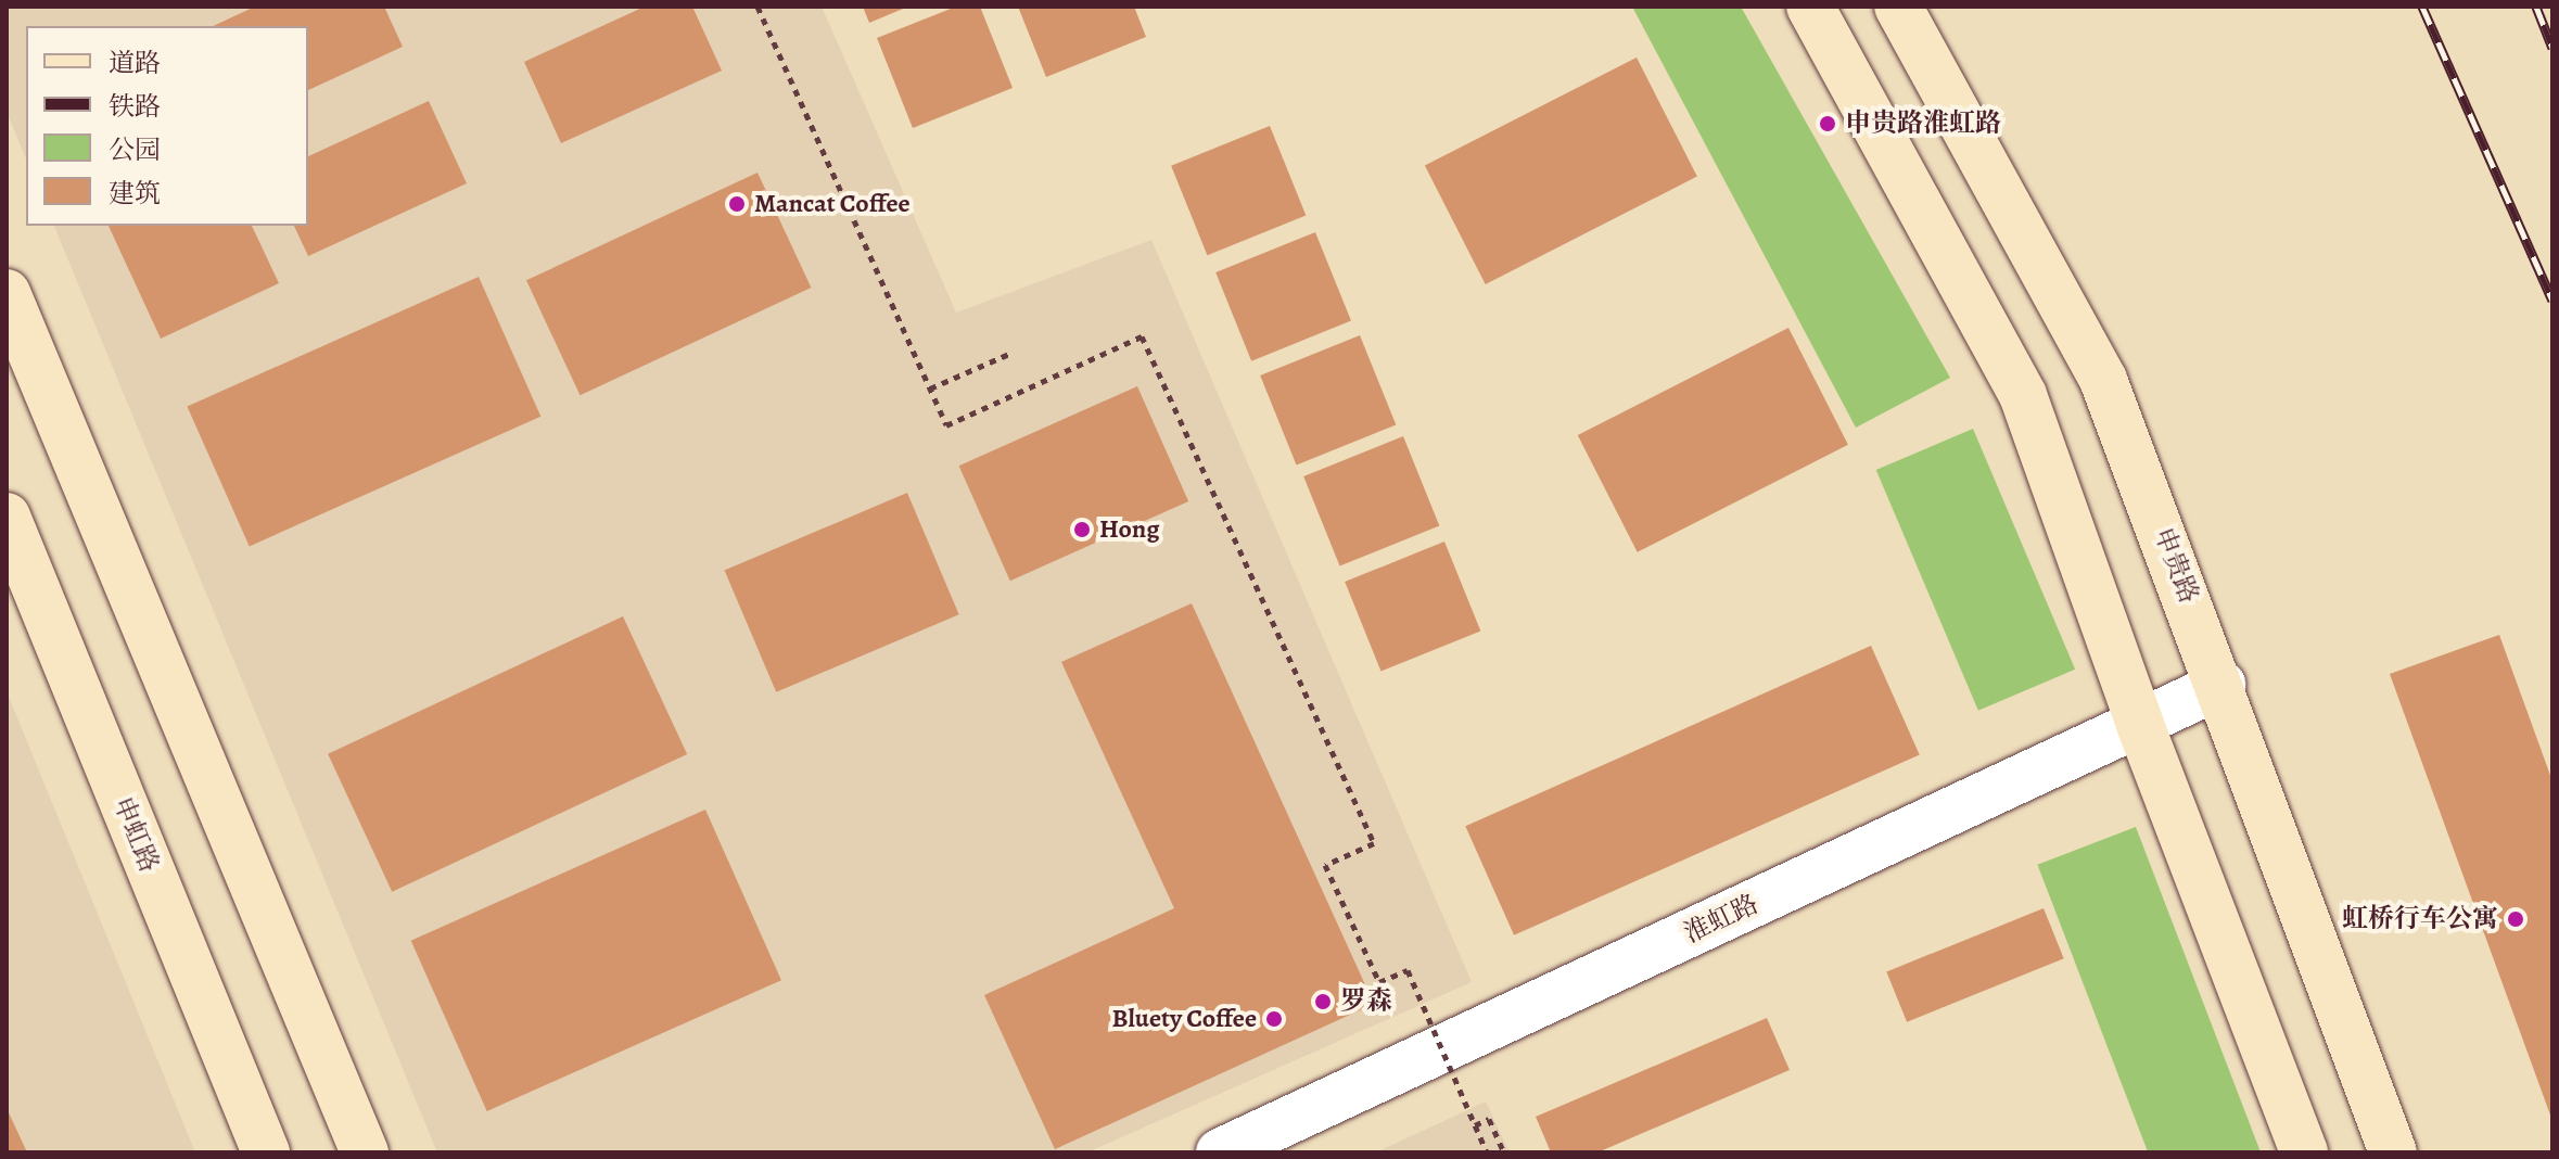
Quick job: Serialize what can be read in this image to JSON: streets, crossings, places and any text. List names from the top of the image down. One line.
{"streets":{"main road":["申贵路","申虹路"],"street":["淮虹路"]},"crossings":[["申贵路","淮虹路"]],"places":["申贵路淮虹路","Mancat Coffee","Hong","虹桥行车公寓","罗森","Bluety Coffee"],"legend":["道路","铁路","公园","建筑"]}
